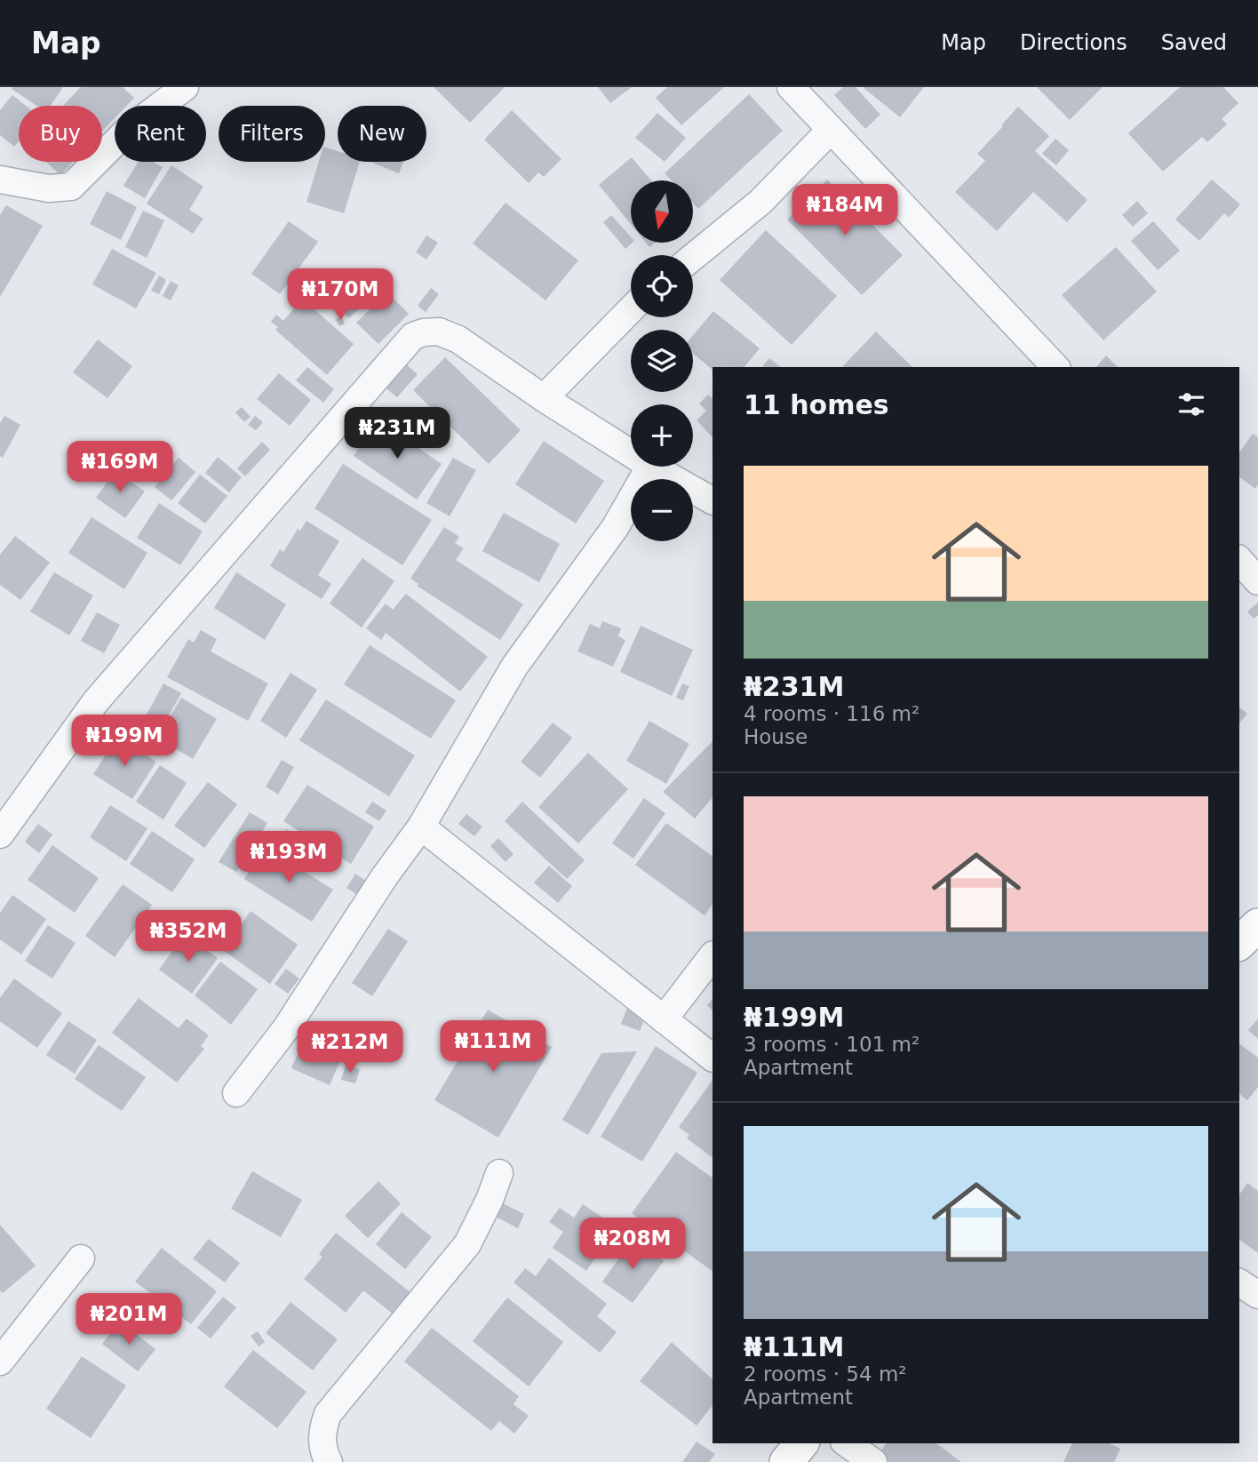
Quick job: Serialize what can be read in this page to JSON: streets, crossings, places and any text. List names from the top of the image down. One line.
{"north":"bottom","page":{"header":"Map","nav":["Map","Directions","Saved"],"chip":["Buy","Rent","Filters","New"],"map_buttons":["+","−"],"price":["₦184M","₦170M","₦231M","₦169M","₦199M","₦193M","₦352M","₦111M","₦212M","₦208M","₦201M"],"heading":"11 homes","list":[{"name":"₦231M","note":"4 rooms · 116 m² · House"},{"name":"₦199M","note":"3 rooms · 101 m² · Apartment"},{"name":"₦111M","note":"2 rooms · 54 m² · Apartment"}]}}
